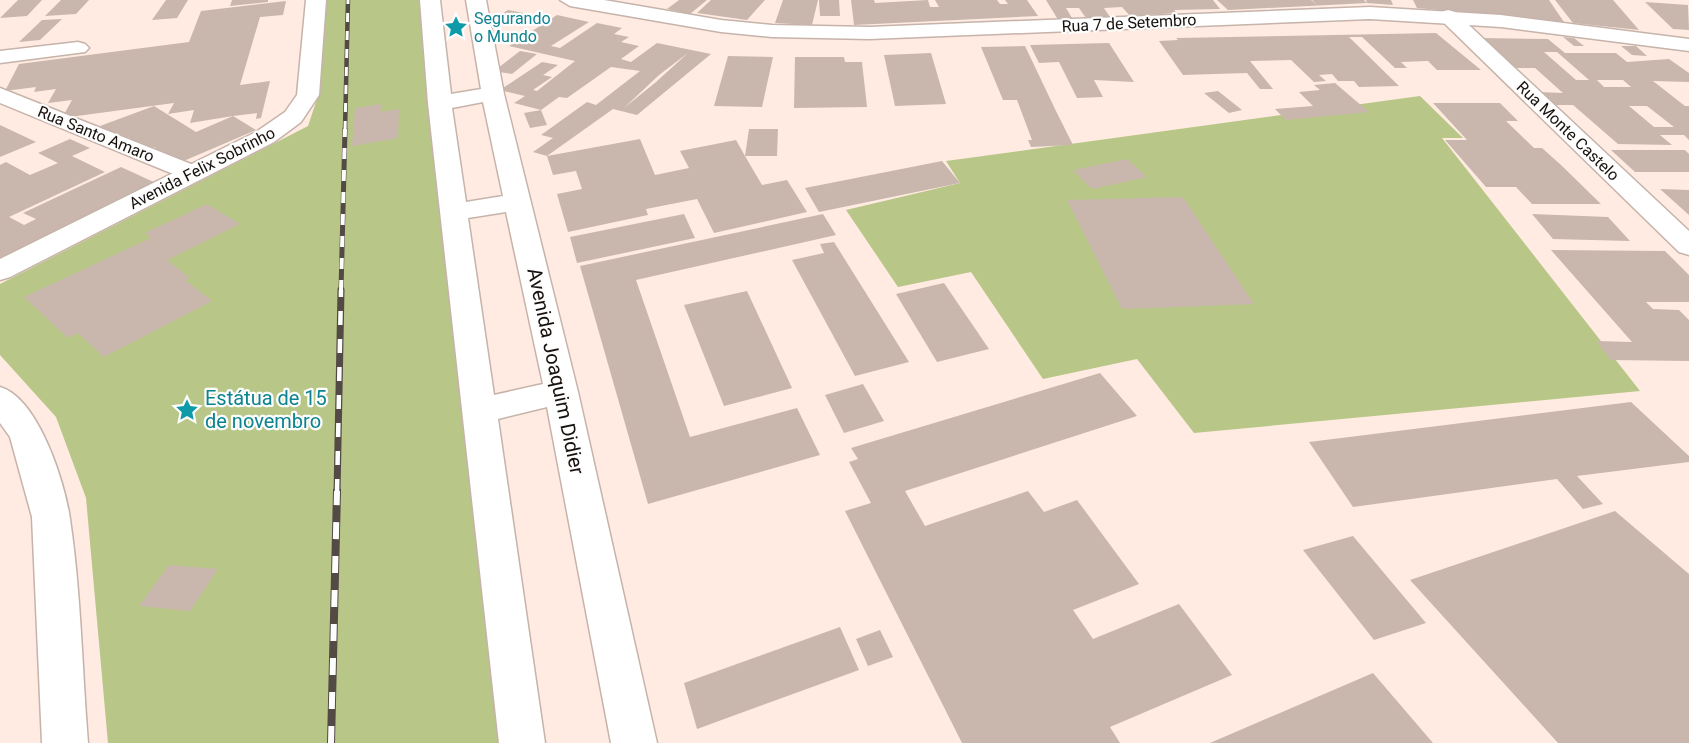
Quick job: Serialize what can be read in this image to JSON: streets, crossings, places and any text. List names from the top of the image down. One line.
{"streets":{"street":["Rua 7 de Setembro","Rua Monte Castelo","Rua Santo Amaro","Avenida Felix Sobrinho","Avenida Joaquim Didier"]},"crossings":[["Rua 7 de Setembro","Rua Monte Castelo"],["Rua Santo Amaro","Avenida Felix Sobrinho"]],"places":{"place":["Segurando o Mundo","Estátua de 15 de novembro"]}}
